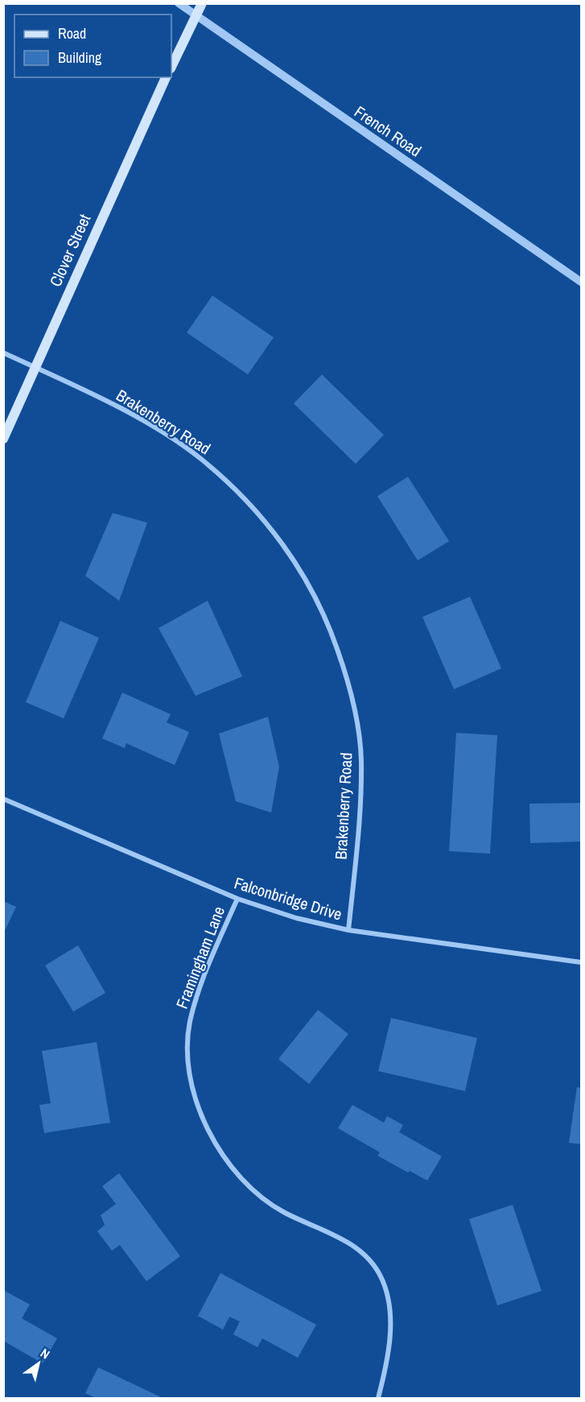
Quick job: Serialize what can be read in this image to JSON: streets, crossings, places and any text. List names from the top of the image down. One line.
{"streets":{"main road":["Clover Street"],"street":["French Road","Brakenberry Road","Falconbridge Drive","Framingham Lane"]},"crossings":[["Clover Street","Brakenberry Road"],["Brakenberry Road","Falconbridge Drive"],["Falconbridge Drive","Framingham Lane"]],"legend":["Road","Building"],"north":"top right"}
